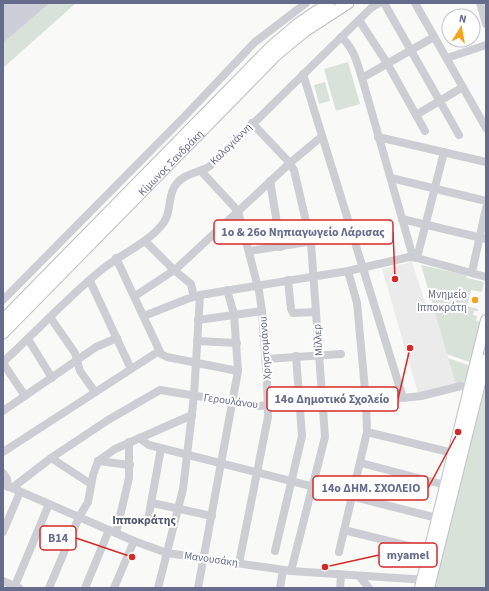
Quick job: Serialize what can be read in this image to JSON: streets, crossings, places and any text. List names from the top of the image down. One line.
{"streets":{"highway":["Κίμωνος Σανδράκη"],"street":["Καλογιάννη","Μίλλερ","Χρηστομάνου","Γερουλάνου","Μανουσάκη"]},"crossings":[["Καλογιάννη","Μίλλερ"],["Καλογιάννη","Χρηστομάνου"],["Μίλλερ","Γερουλάνου"],["Μίλλερ","Μανουσάκη"],["Χρηστομάνου","Γερουλάνου"],["Χρηστομάνου","Μανουσάκη"],["Γερουλάνου","Μανουσάκη"]],"districts":["Ιπποκράτης"],"places":["1ο & 26ο Νηπιαγωγείο Λάρισας","Μνημείο Ιπποκράτη","14ο Δημοτικό Σχολείο","14ο ΔΗΜ. ΣΧΟΛΕΙΟ","Β14","myamel"],"north":"top"}
